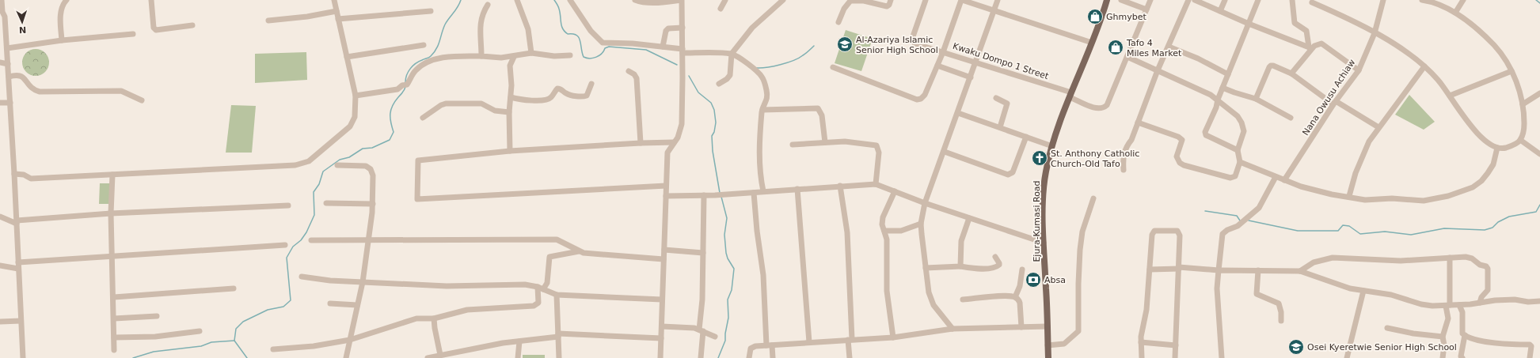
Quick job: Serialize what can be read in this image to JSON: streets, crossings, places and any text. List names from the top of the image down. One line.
{"streets":{"main road":["Ejura-Kumasi Road"],"street":["Kwaku Dompo 1 Street","Nana Owusu Achiaw"]},"crossings":[["Kwaku Dompo 1 Street","Ejura-Kumasi Road"]],"places":{"shop":["Ghmybet","Tafo 4 Miles Market"],"school or university":["Al-Azariya Islamic Senior High School","Osei Kyeretwie Senior High School"],"church":["St. Anthony Catholic Church-Old Tafo"],"bank":["Absa"]},"north":"bottom"}
